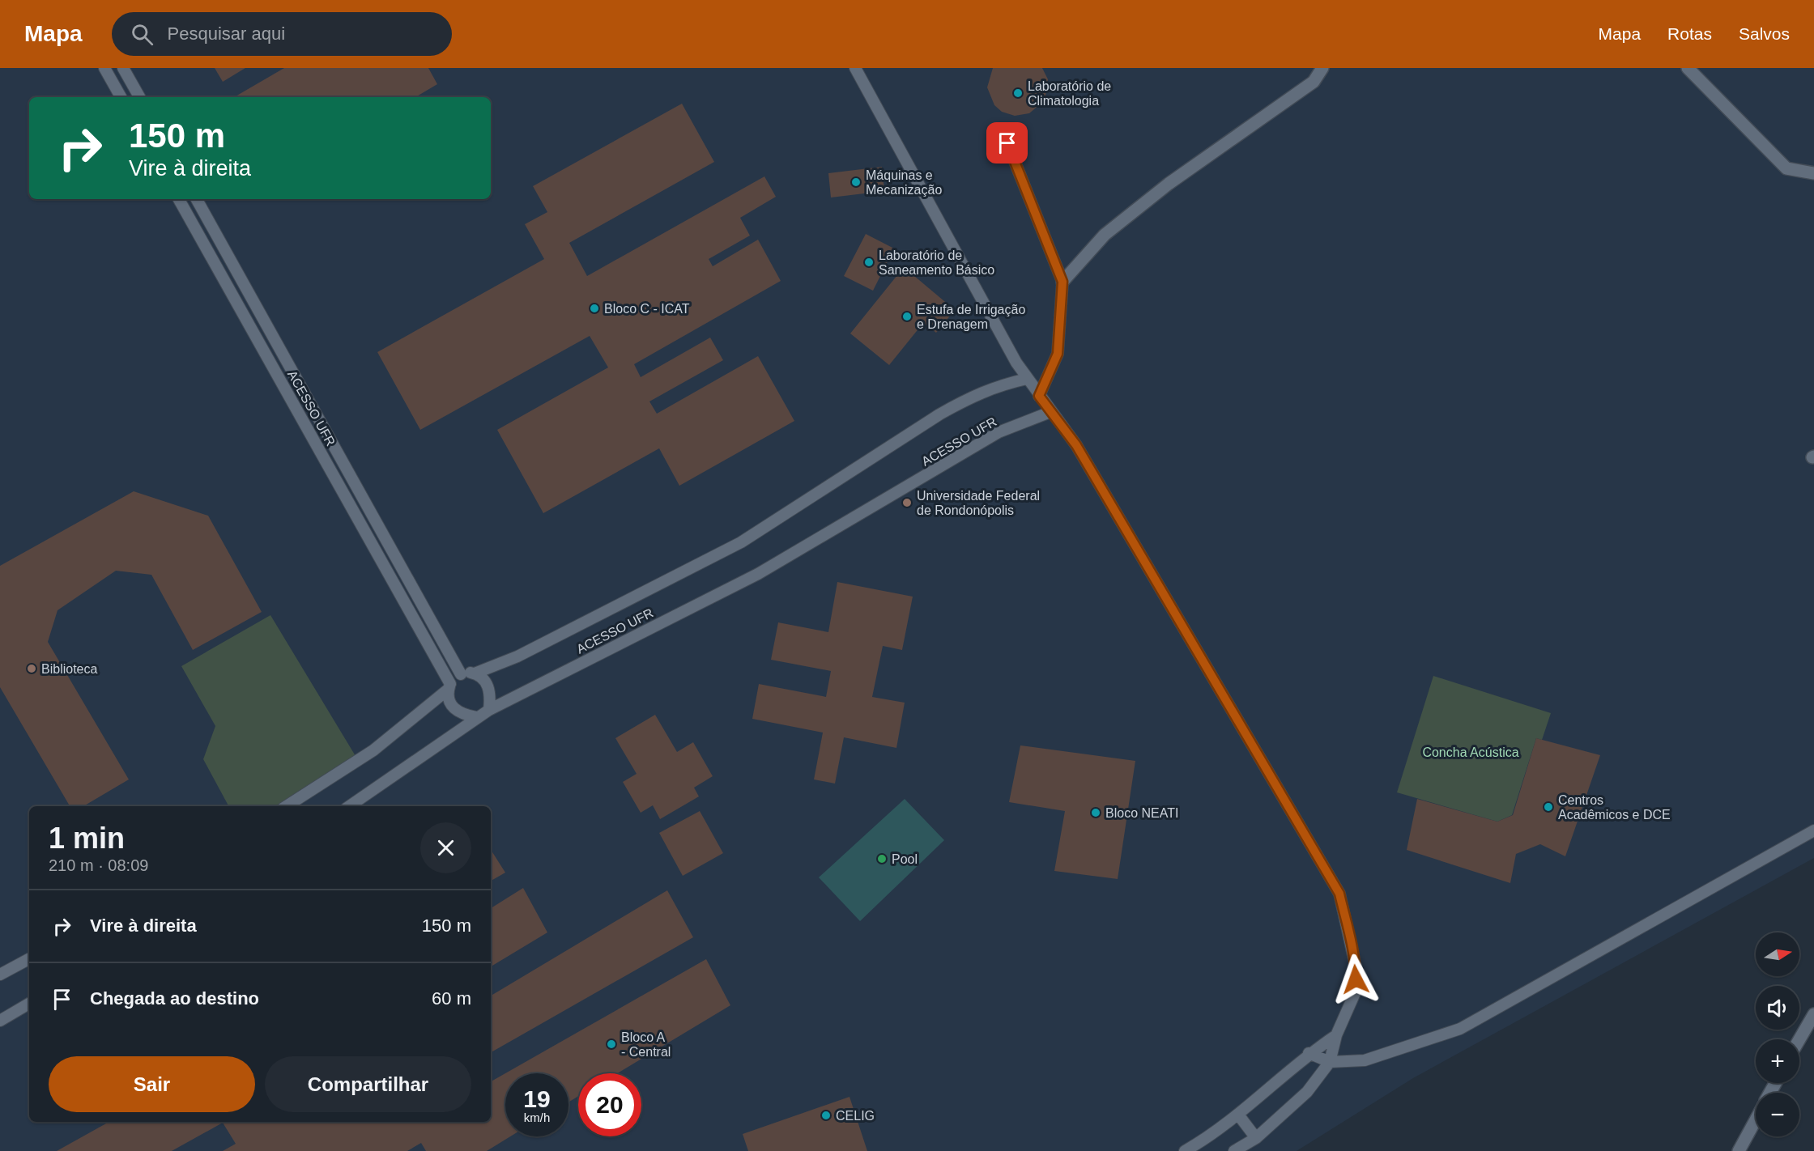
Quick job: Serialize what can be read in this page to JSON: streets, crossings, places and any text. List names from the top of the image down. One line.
{"streets":{"lane":["ACESSO UFR"]},"parks":["Concha Acústica"],"places":["Laboratório de Climatologia","Máquinas e Mecanização","Laboratório de Saneamento Básico","Bloco C - ICAT","Estufa de Irrigação e Drenagem","Universidade Federal de Rondonópolis","Biblioteca","Centros Acadêmicos e DCE","Bloco NEATI","Pool","Bloco A - Central","CELIG"],"north":"right","page":{"header":"Mapa","search":"Pesquisar aqui","nav":["Mapa","Rotas","Salvos"],"turn":["150 m","Vire à direita"],"heading":["1 min","210 m · 08:09"],"list":[{"name":"Vire à direita","value":"150 m"},{"name":"Chegada ao destino","value":"60 m"}],"map_buttons":["+","−"],"buttons":["Sair","Compartilhar"],"speed":"19 km/h","limit":"20"}}
